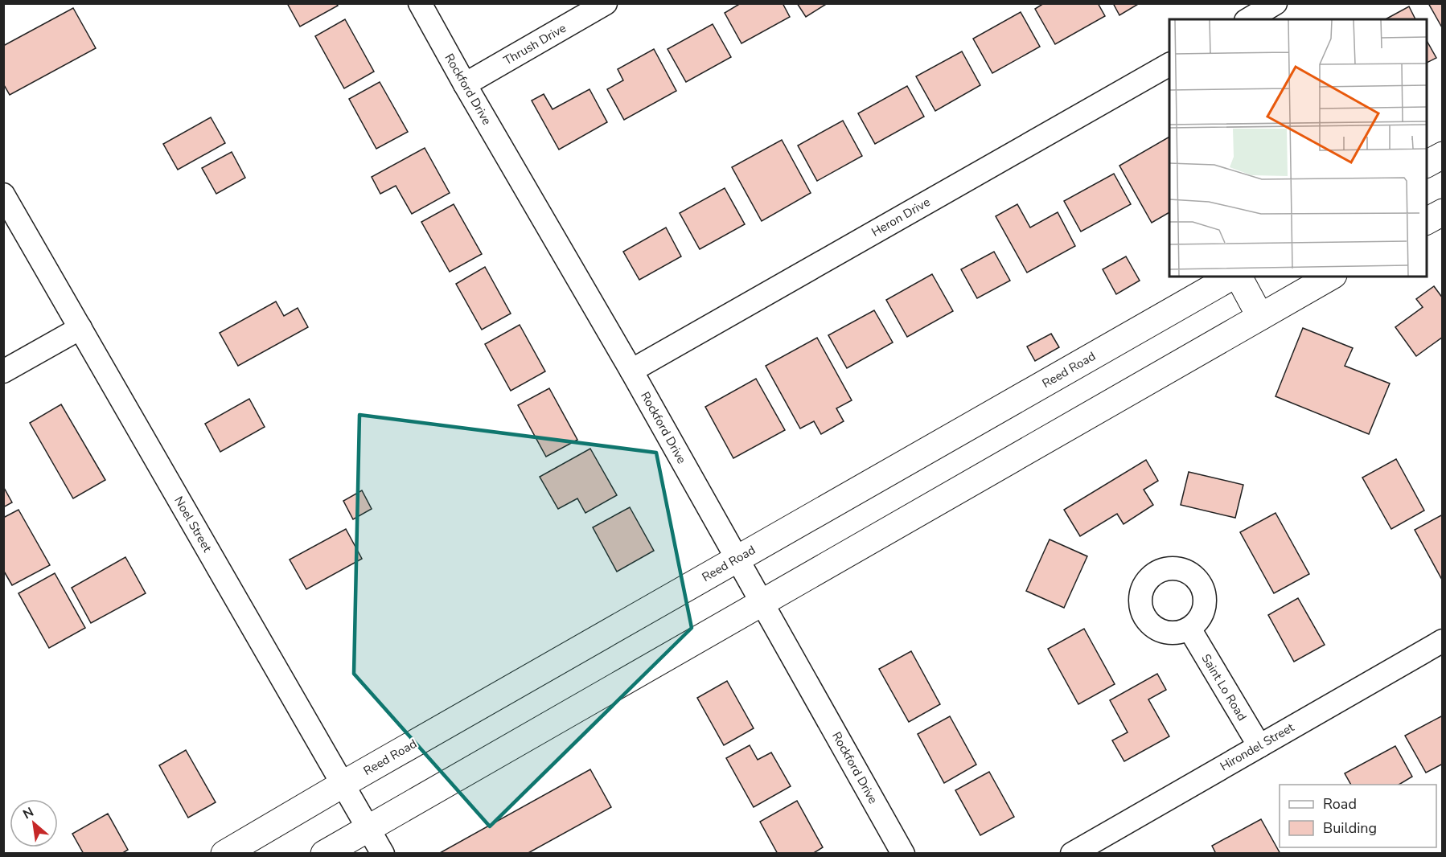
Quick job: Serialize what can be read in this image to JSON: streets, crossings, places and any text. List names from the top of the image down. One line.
{"streets":{"street":["Thrush Drive","Rockford Drive","Heron Drive","Reed Road","Noel Street","Saint Lo Road","Hirondel Street"]},"crossings":[["Thrush Drive","Rockford Drive"],["Rockford Drive","Heron Drive"],["Rockford Drive","Reed Road"],["Reed Road","Noel Street"],["Saint Lo Road","Hirondel Street"]],"legend":["Road","Building"],"north":"top left"}
